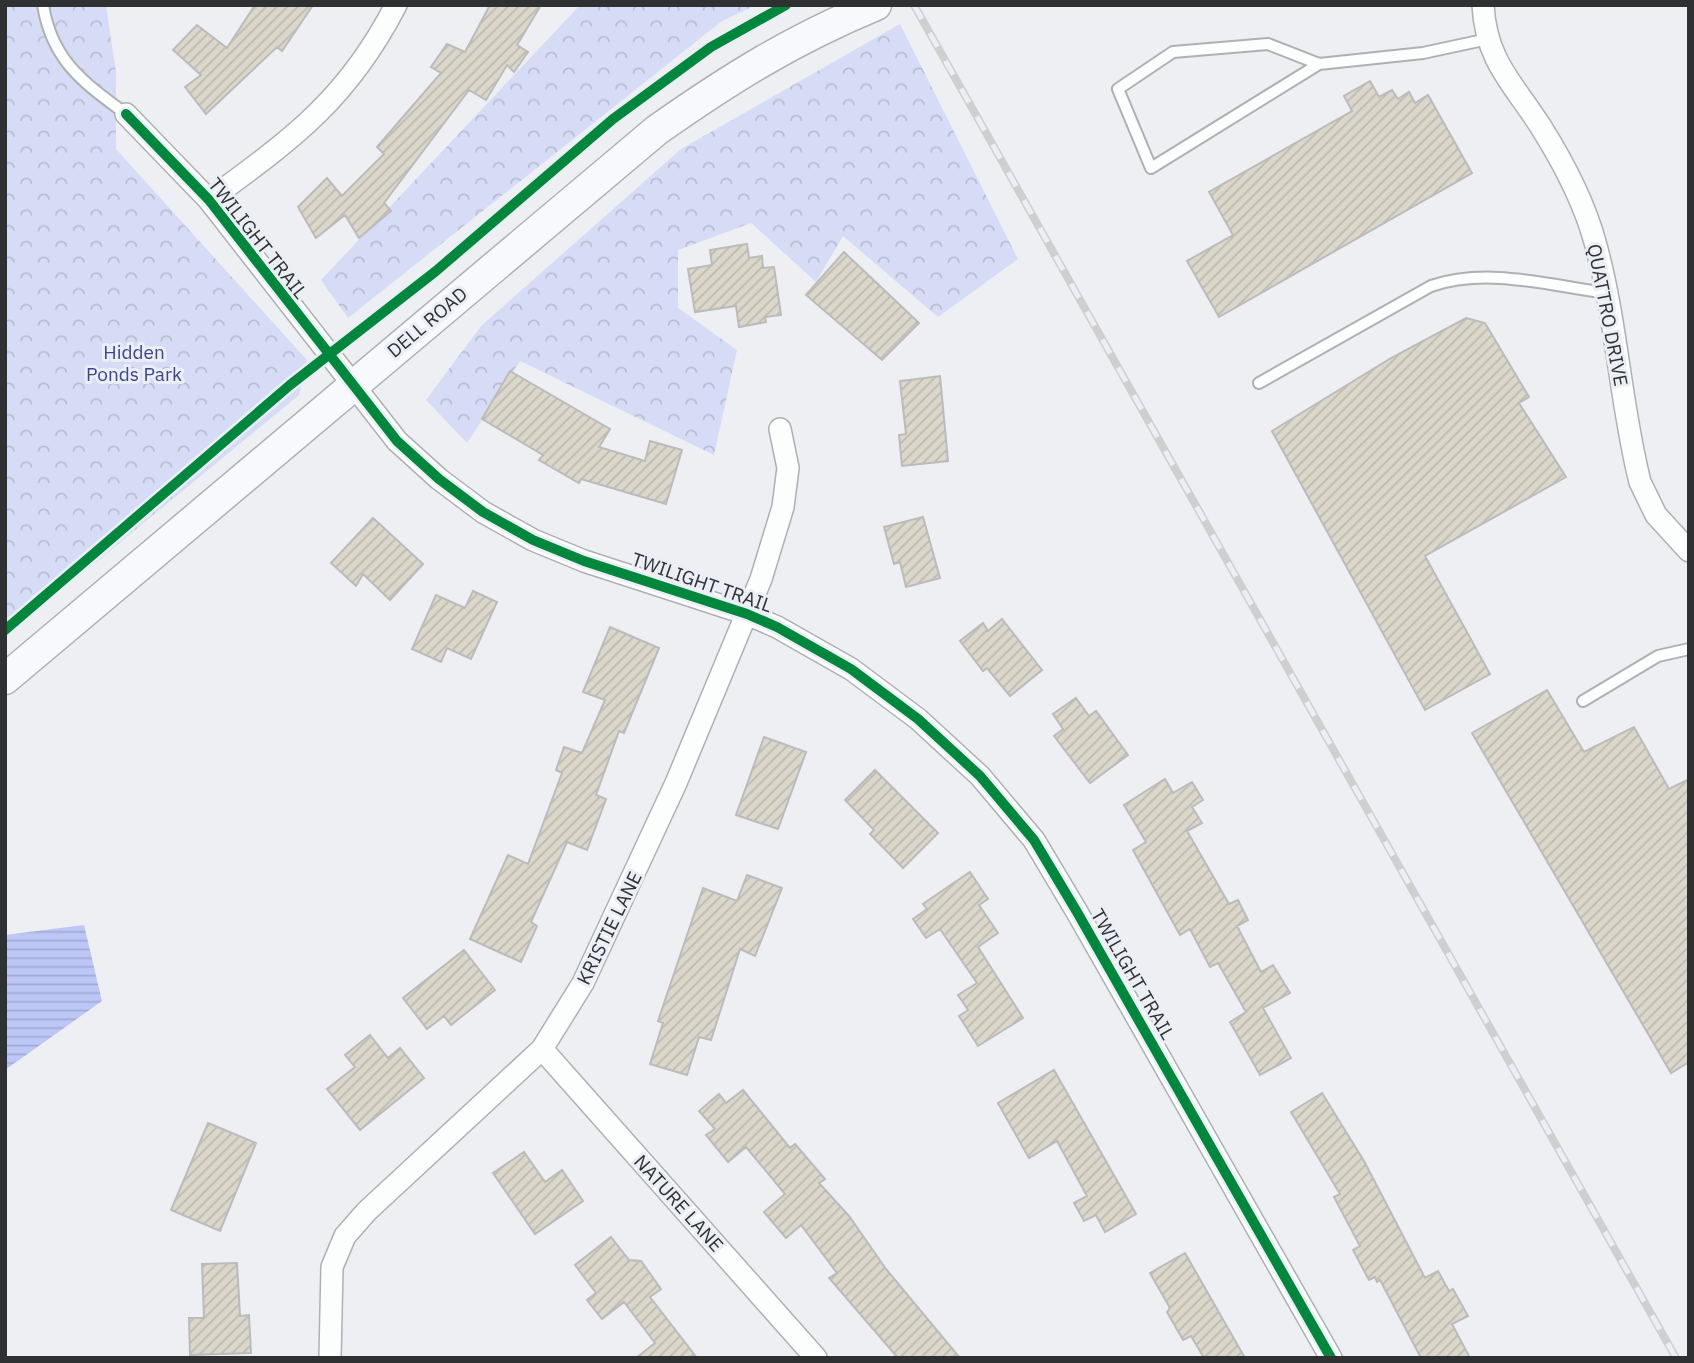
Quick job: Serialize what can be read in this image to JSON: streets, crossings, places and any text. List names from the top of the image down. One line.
{"streets":{"street":["TWILIGHT TRAIL","QUATTRO DRIVE","DELL ROAD","KRISTIE LANE","NATURE LANE"]},"crossings":[["TWILIGHT TRAIL","DELL ROAD"],["TWILIGHT TRAIL","KRISTIE LANE"],["KRISTIE LANE","NATURE LANE"]],"parks":["Hidden Ponds Park"]}
